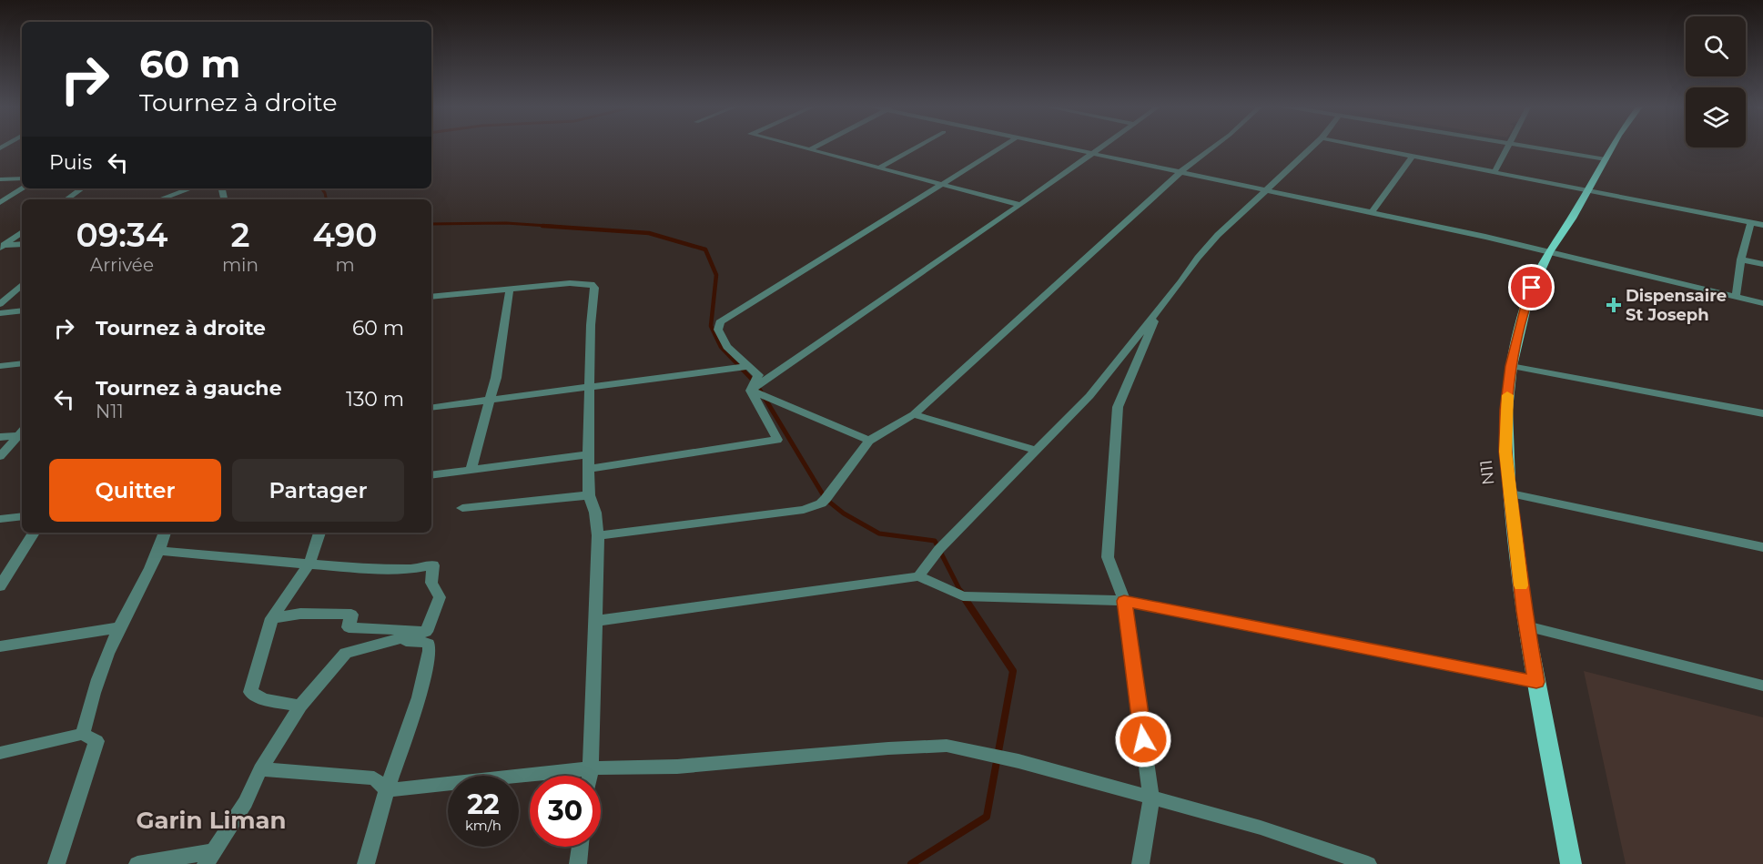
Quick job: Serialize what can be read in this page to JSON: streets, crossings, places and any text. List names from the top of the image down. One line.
{"streets":{"main road":["N11"]},"districts":["Garin Liman"],"places":{"health":["Dispensaire St Joseph"]},"page":{"turn":["60 m","Tournez à droite"],"then":"Puis","eta":["09:34","Arrivée","2","min","490","m"],"list":[{"name":"Tournez à droite","value":"60 m"},{"name":"Tournez à gauche","note":"N11","value":"130 m"}],"buttons":["Quitter","Partager"],"speed":"22 km/h","limit":"30"}}
